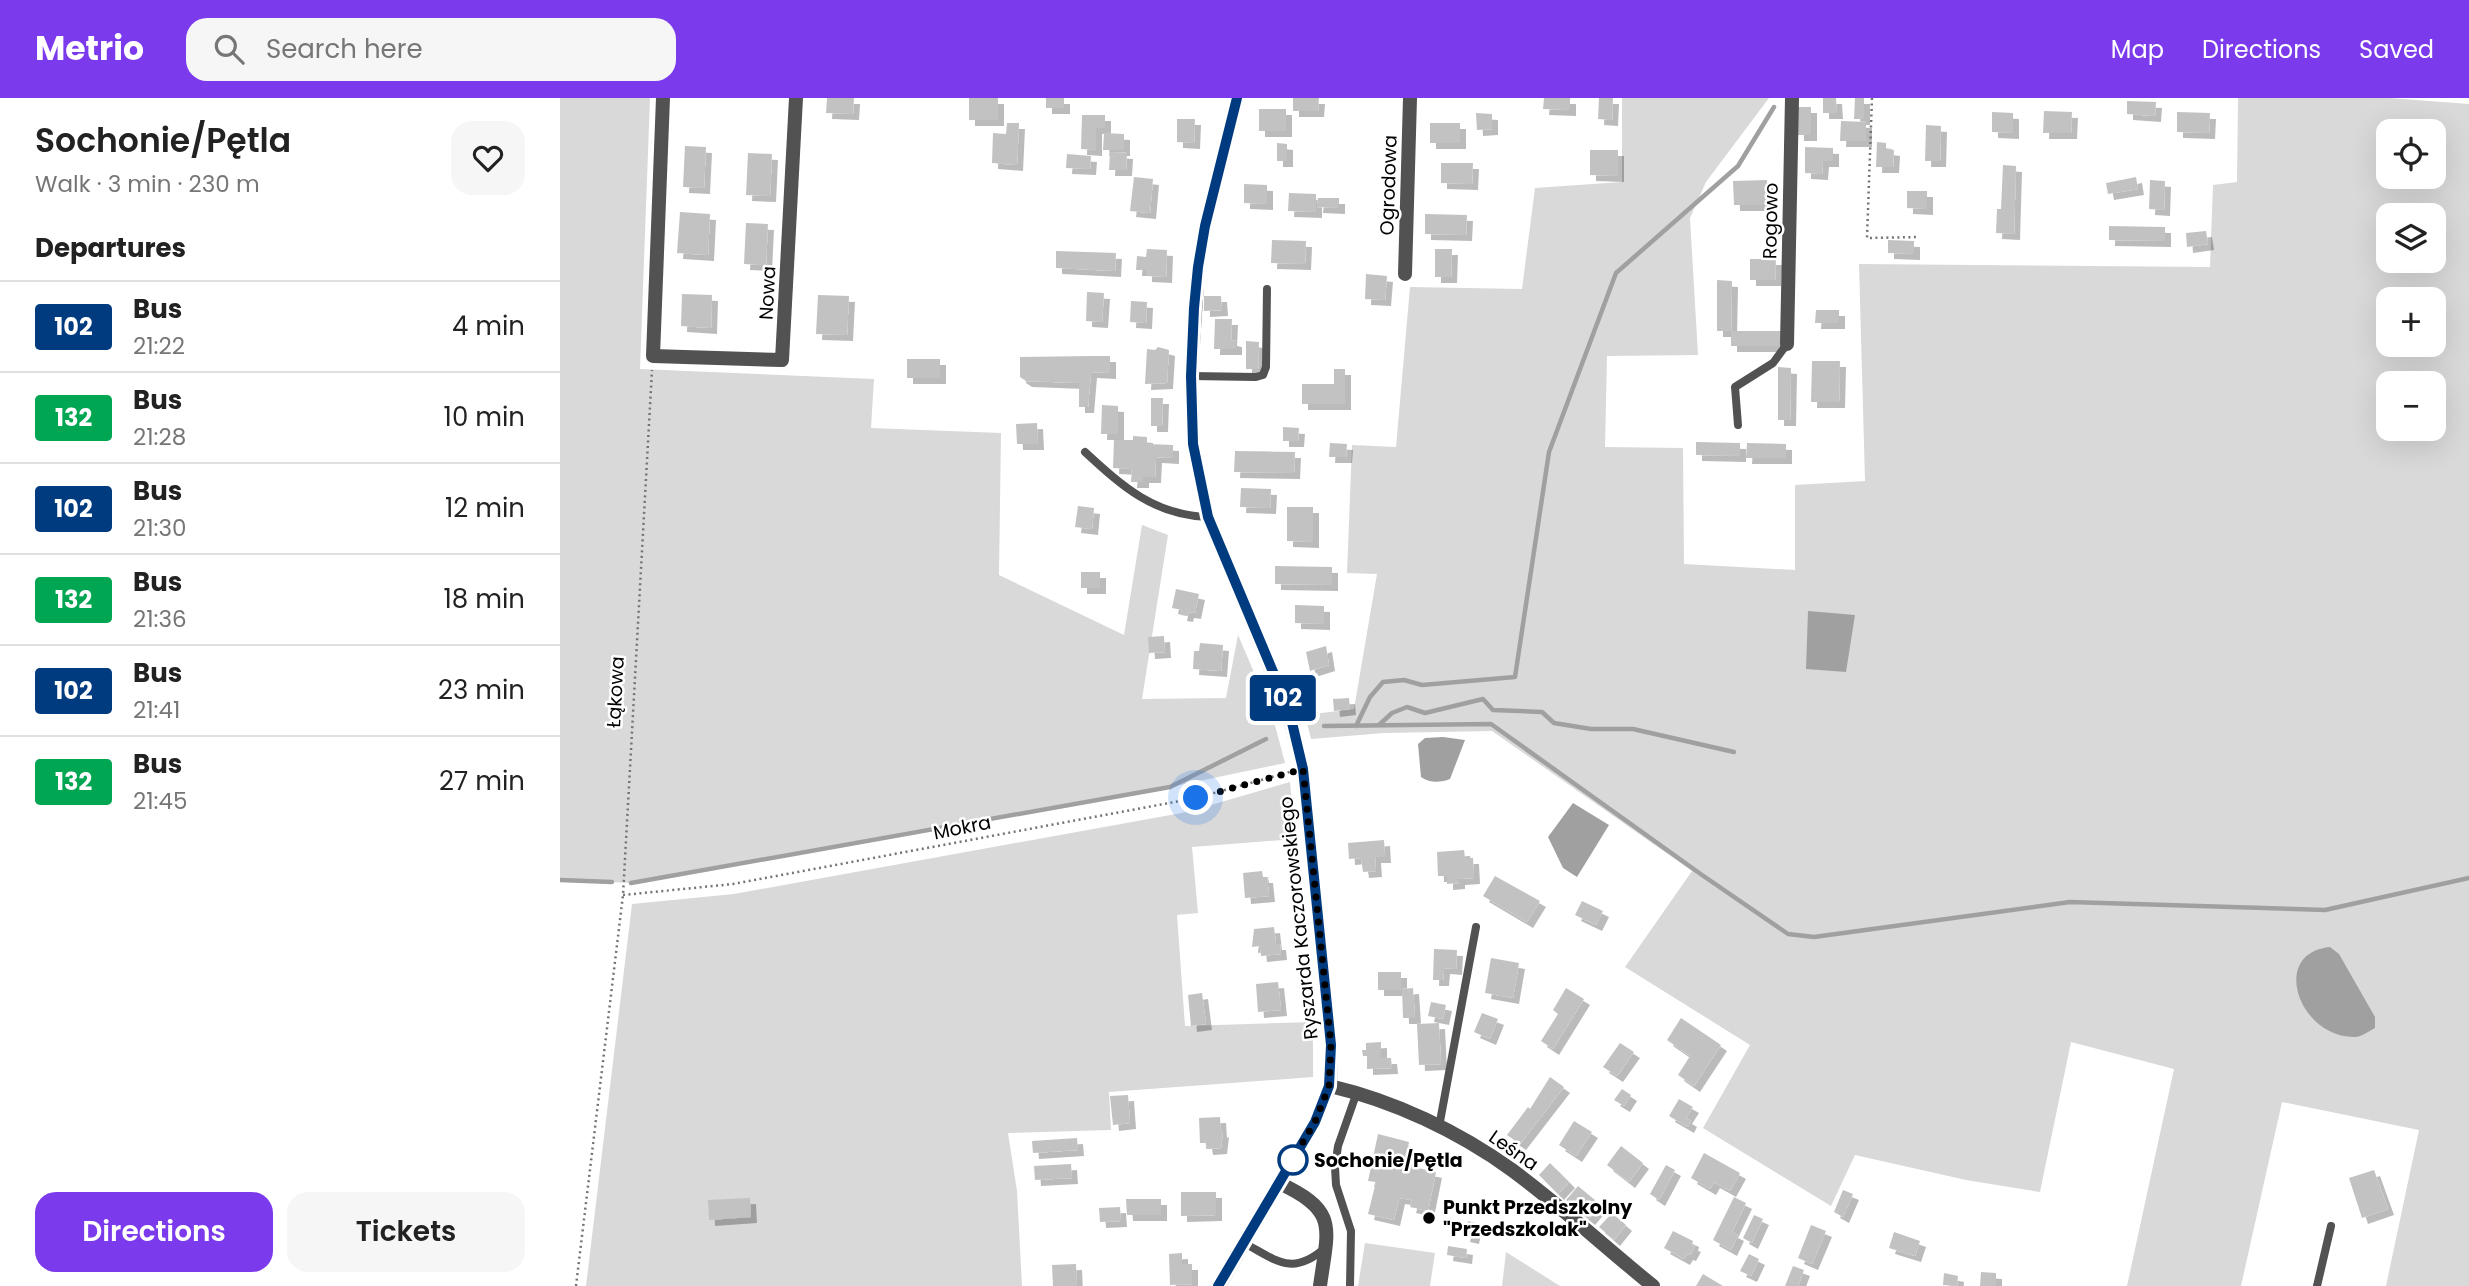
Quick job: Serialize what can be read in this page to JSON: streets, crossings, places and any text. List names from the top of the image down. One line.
{"streets":{"street":["Ogrodowa","Rogowo","Nowa","Ryszarda Kaczorowskiego","Leśna"],"path":["Łąkowa","Mokra"]},"crossings":[["Nowa","Łąkowa"],["Łąkowa","Mokra"],["Mokra","Ryszarda Kaczorowskiego"],["Ryszarda Kaczorowskiego","Leśna"]],"places":["Sochonie/Pętla","Punkt Przedszkolny \"Przedszkolak\""],"lines":["bus line 102"],"page":{"header":"Metrio","search":"Search here","nav":["Map","Directions","Saved"],"heading":[["Sochonie/Pętla","Walk · 3 min · 230 m"],"Departures"],"on_map":"102","map_buttons":["+","−"],"list":[{"mark":"102","name":"Bus","note":"21:22","value":"4 min"},{"mark":"132","name":"Bus","note":"21:28","value":"10 min"},{"mark":"102","name":"Bus","note":"21:30","value":"12 min"},{"mark":"132","name":"Bus","note":"21:36","value":"18 min"},{"mark":"102","name":"Bus","note":"21:41","value":"23 min"},{"mark":"132","name":"Bus","note":"21:45","value":"27 min"}],"buttons":["Directions","Tickets"]}}
